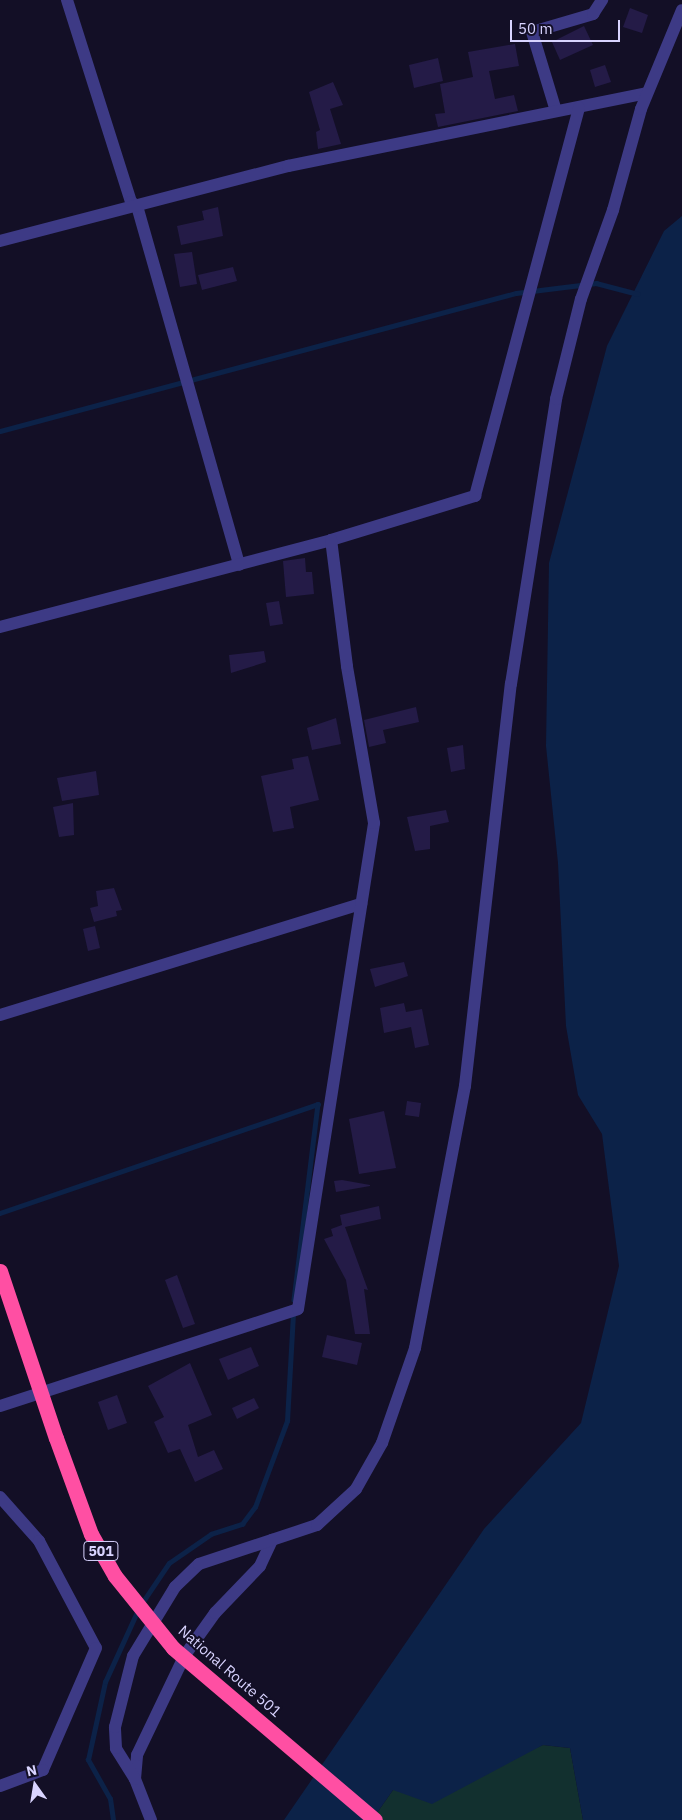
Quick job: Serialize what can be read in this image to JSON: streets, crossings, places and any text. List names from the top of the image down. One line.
{"streets":{"highway":["501","National Route 501"]},"scale_bar":"50 m","north":"top"}
